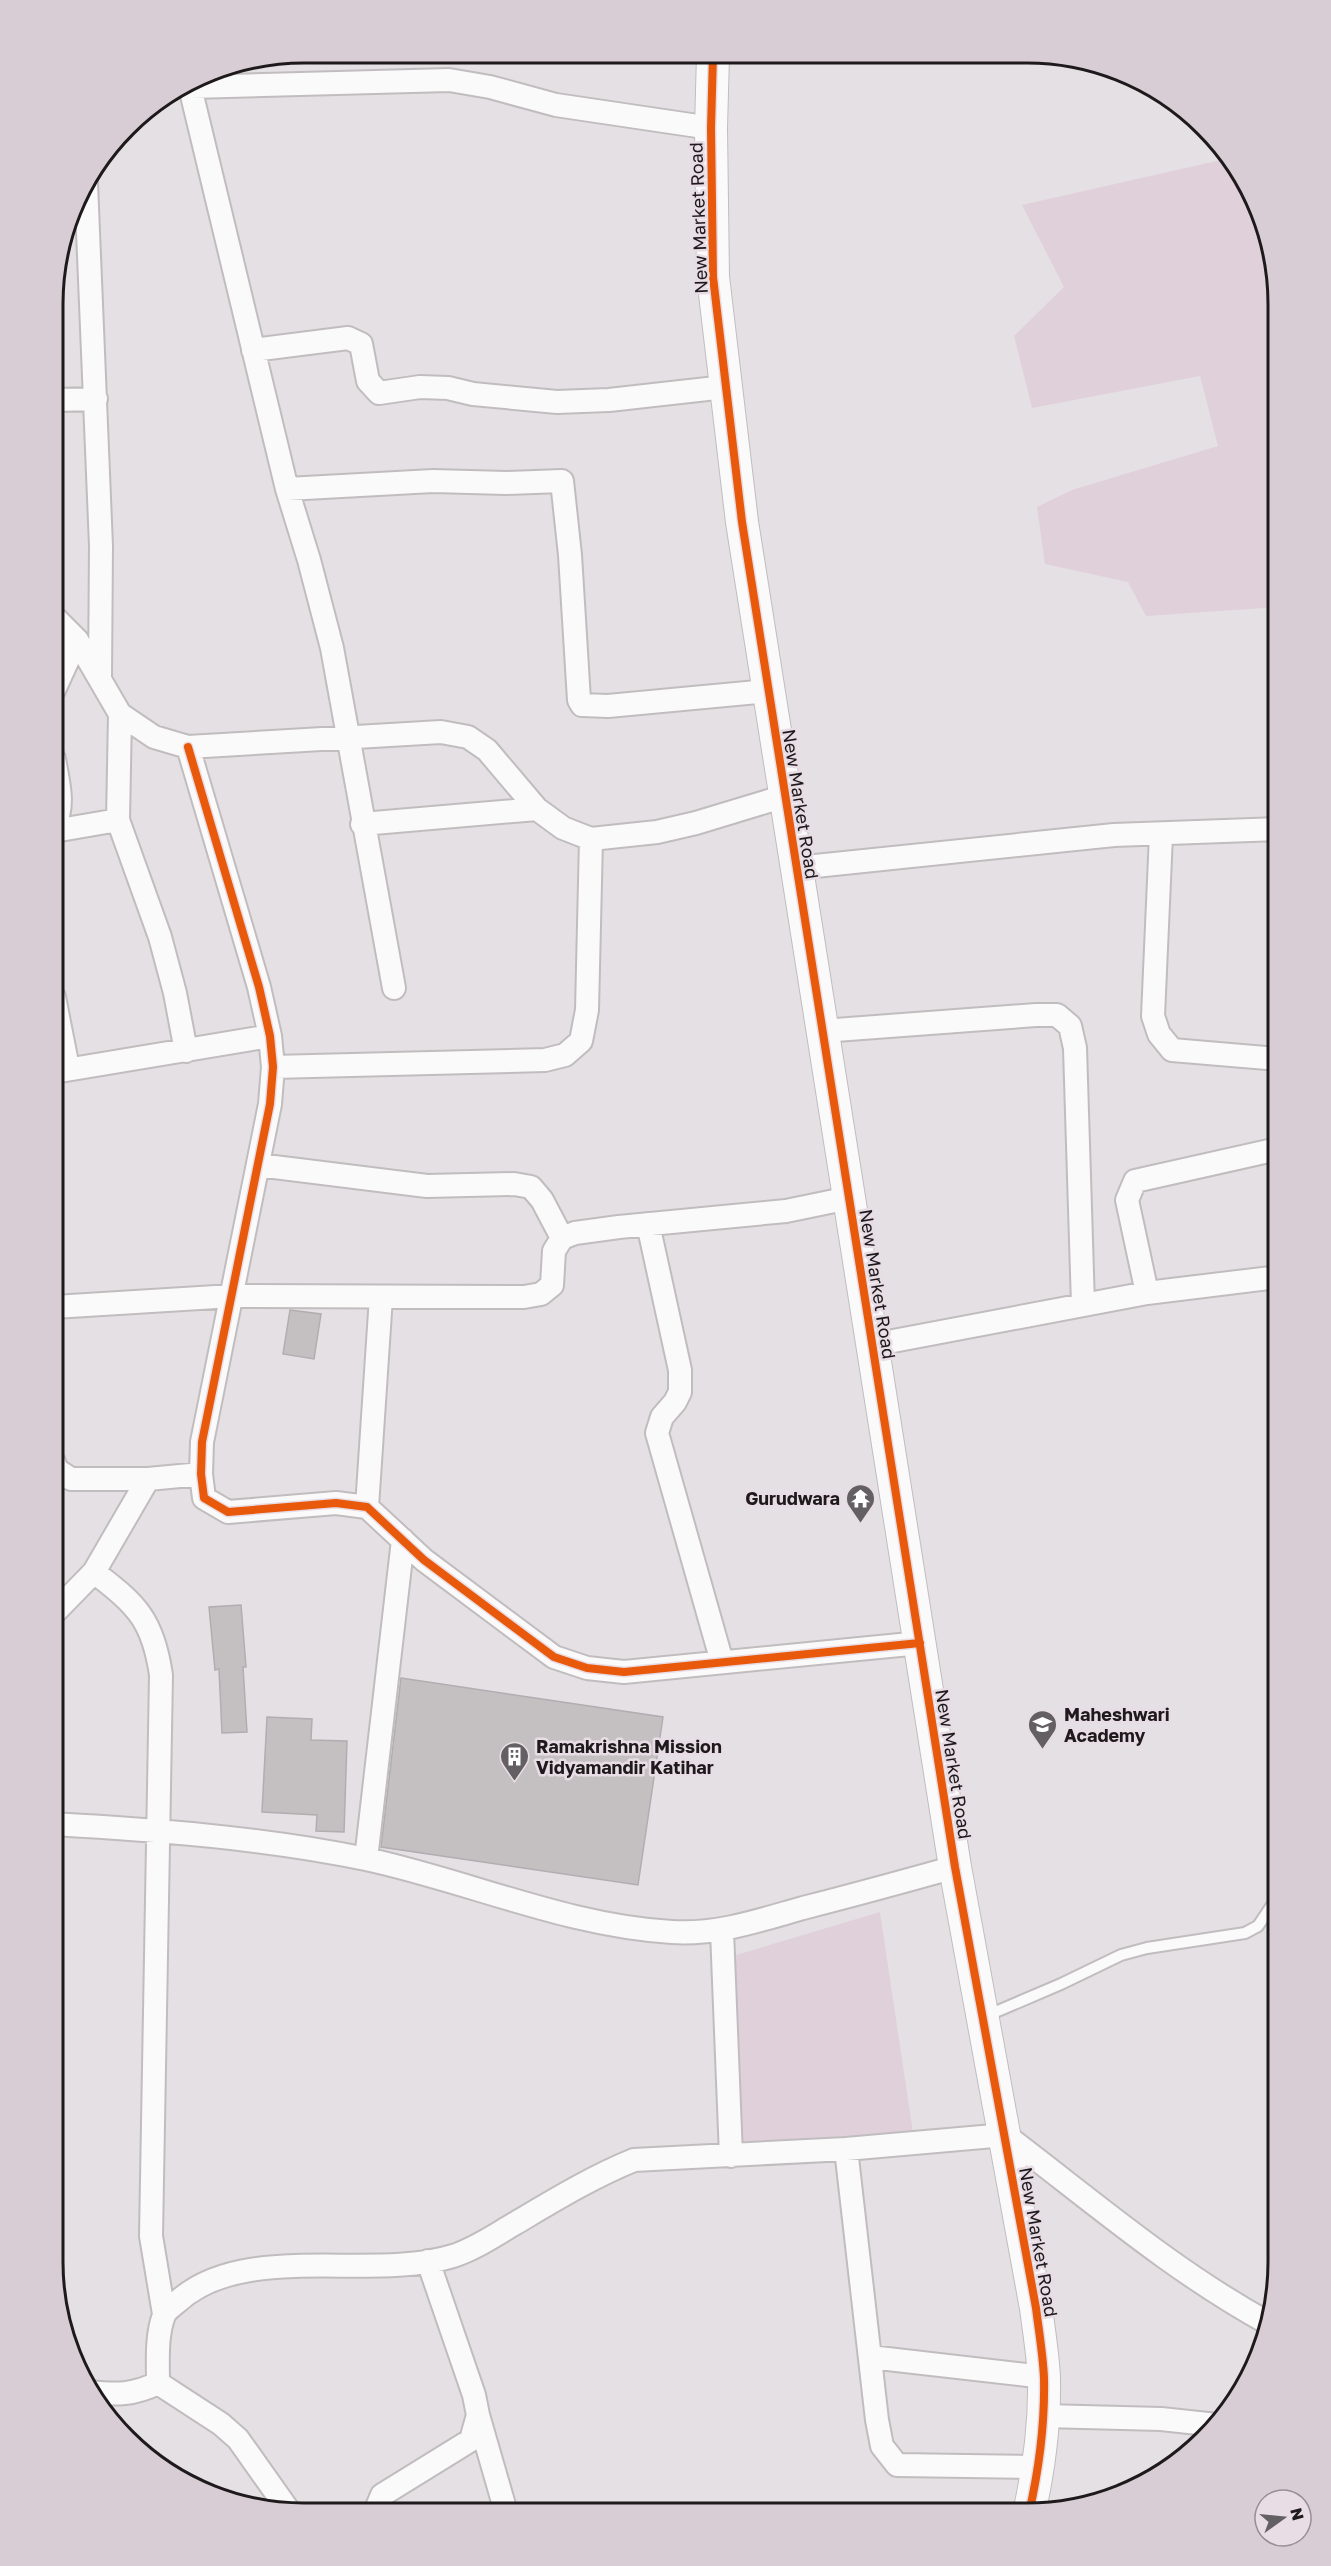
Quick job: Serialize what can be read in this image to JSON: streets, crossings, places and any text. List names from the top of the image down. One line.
{"streets":{"street":["New Market Road"]},"places":{"temple":["Gurudwara"],"school or university":["Maheshwari Academy"],"building":["Ramakrishna Mission Vidyamandir Katihar"]},"north":"right"}
